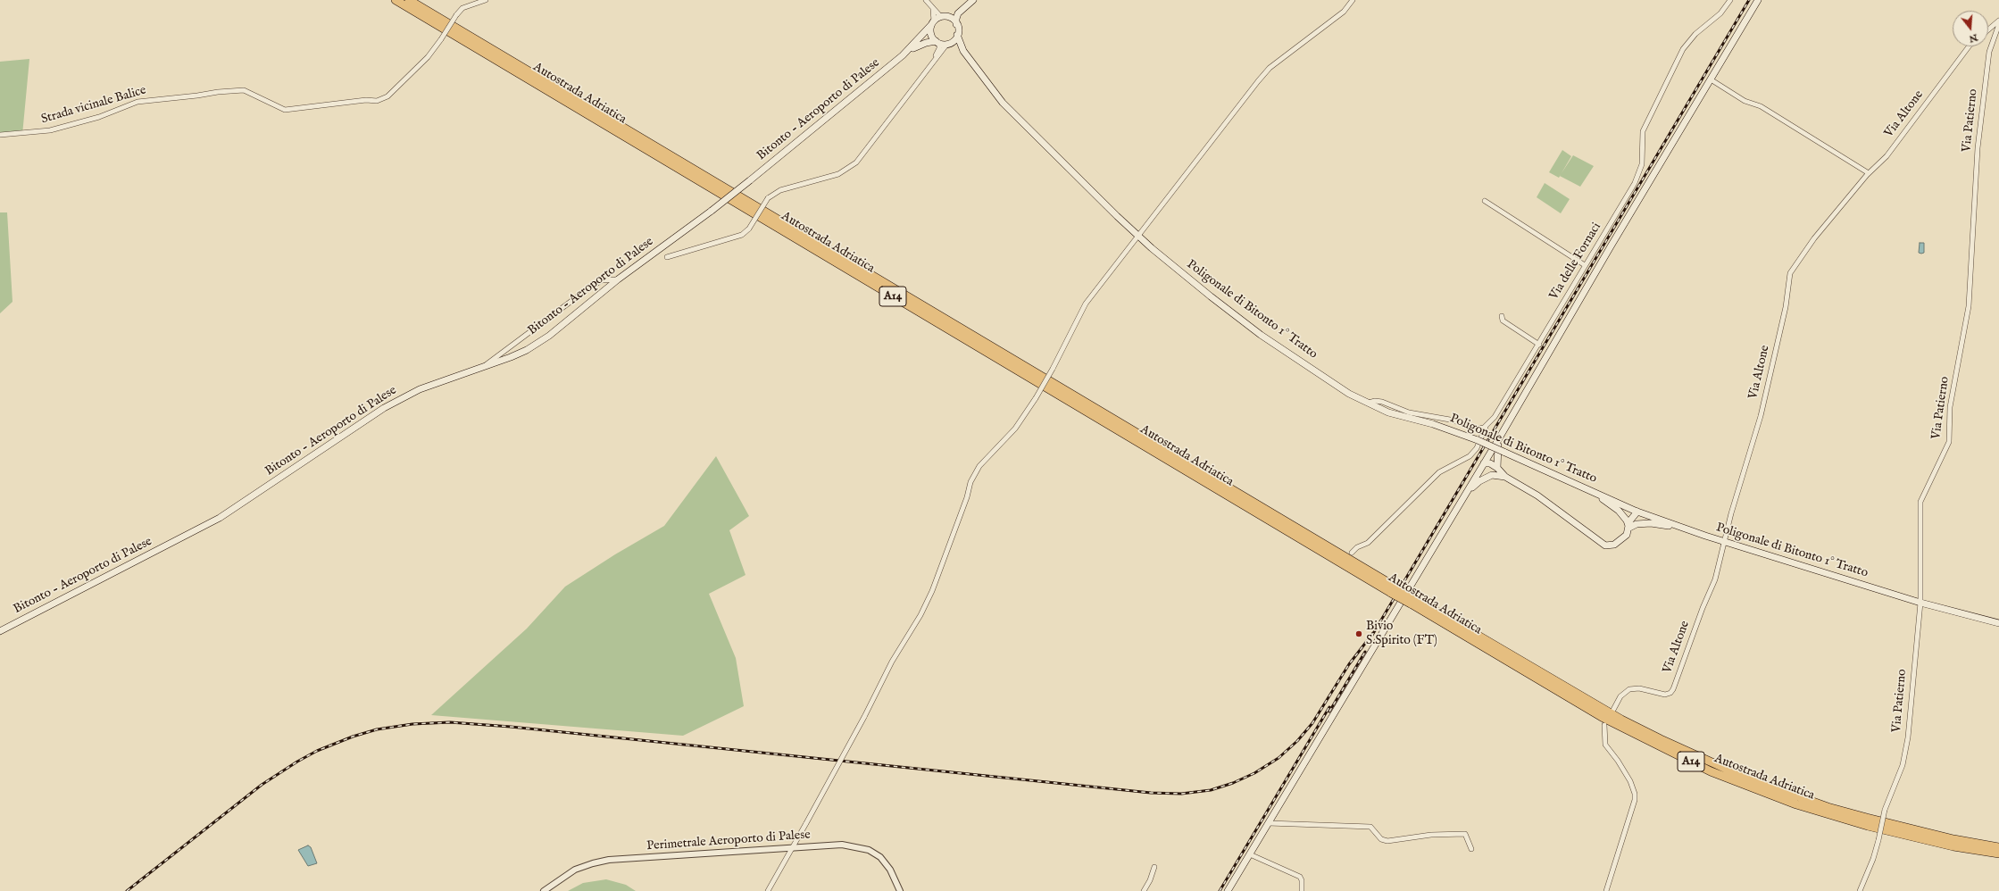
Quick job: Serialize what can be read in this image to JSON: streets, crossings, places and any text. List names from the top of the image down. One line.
{"streets":{"highway":["Autostrada Adriatica","A14"],"main road":["Bitonto - Aeroporto di Palese","Poligonale di Bitonto 1° Tratto"],"street":["Strada vicinale Balice","Via Altone","Via Patierno","Via delle Fornaci","Perimetrale Aeroporto di Palese"]},"crossings":[["Via Altone","Poligonale di Bitonto 1° Tratto"],["Via Patierno","Poligonale di Bitonto 1° Tratto"]],"places":["Bivio S.Spirito (FT)"],"north":"bottom"}
